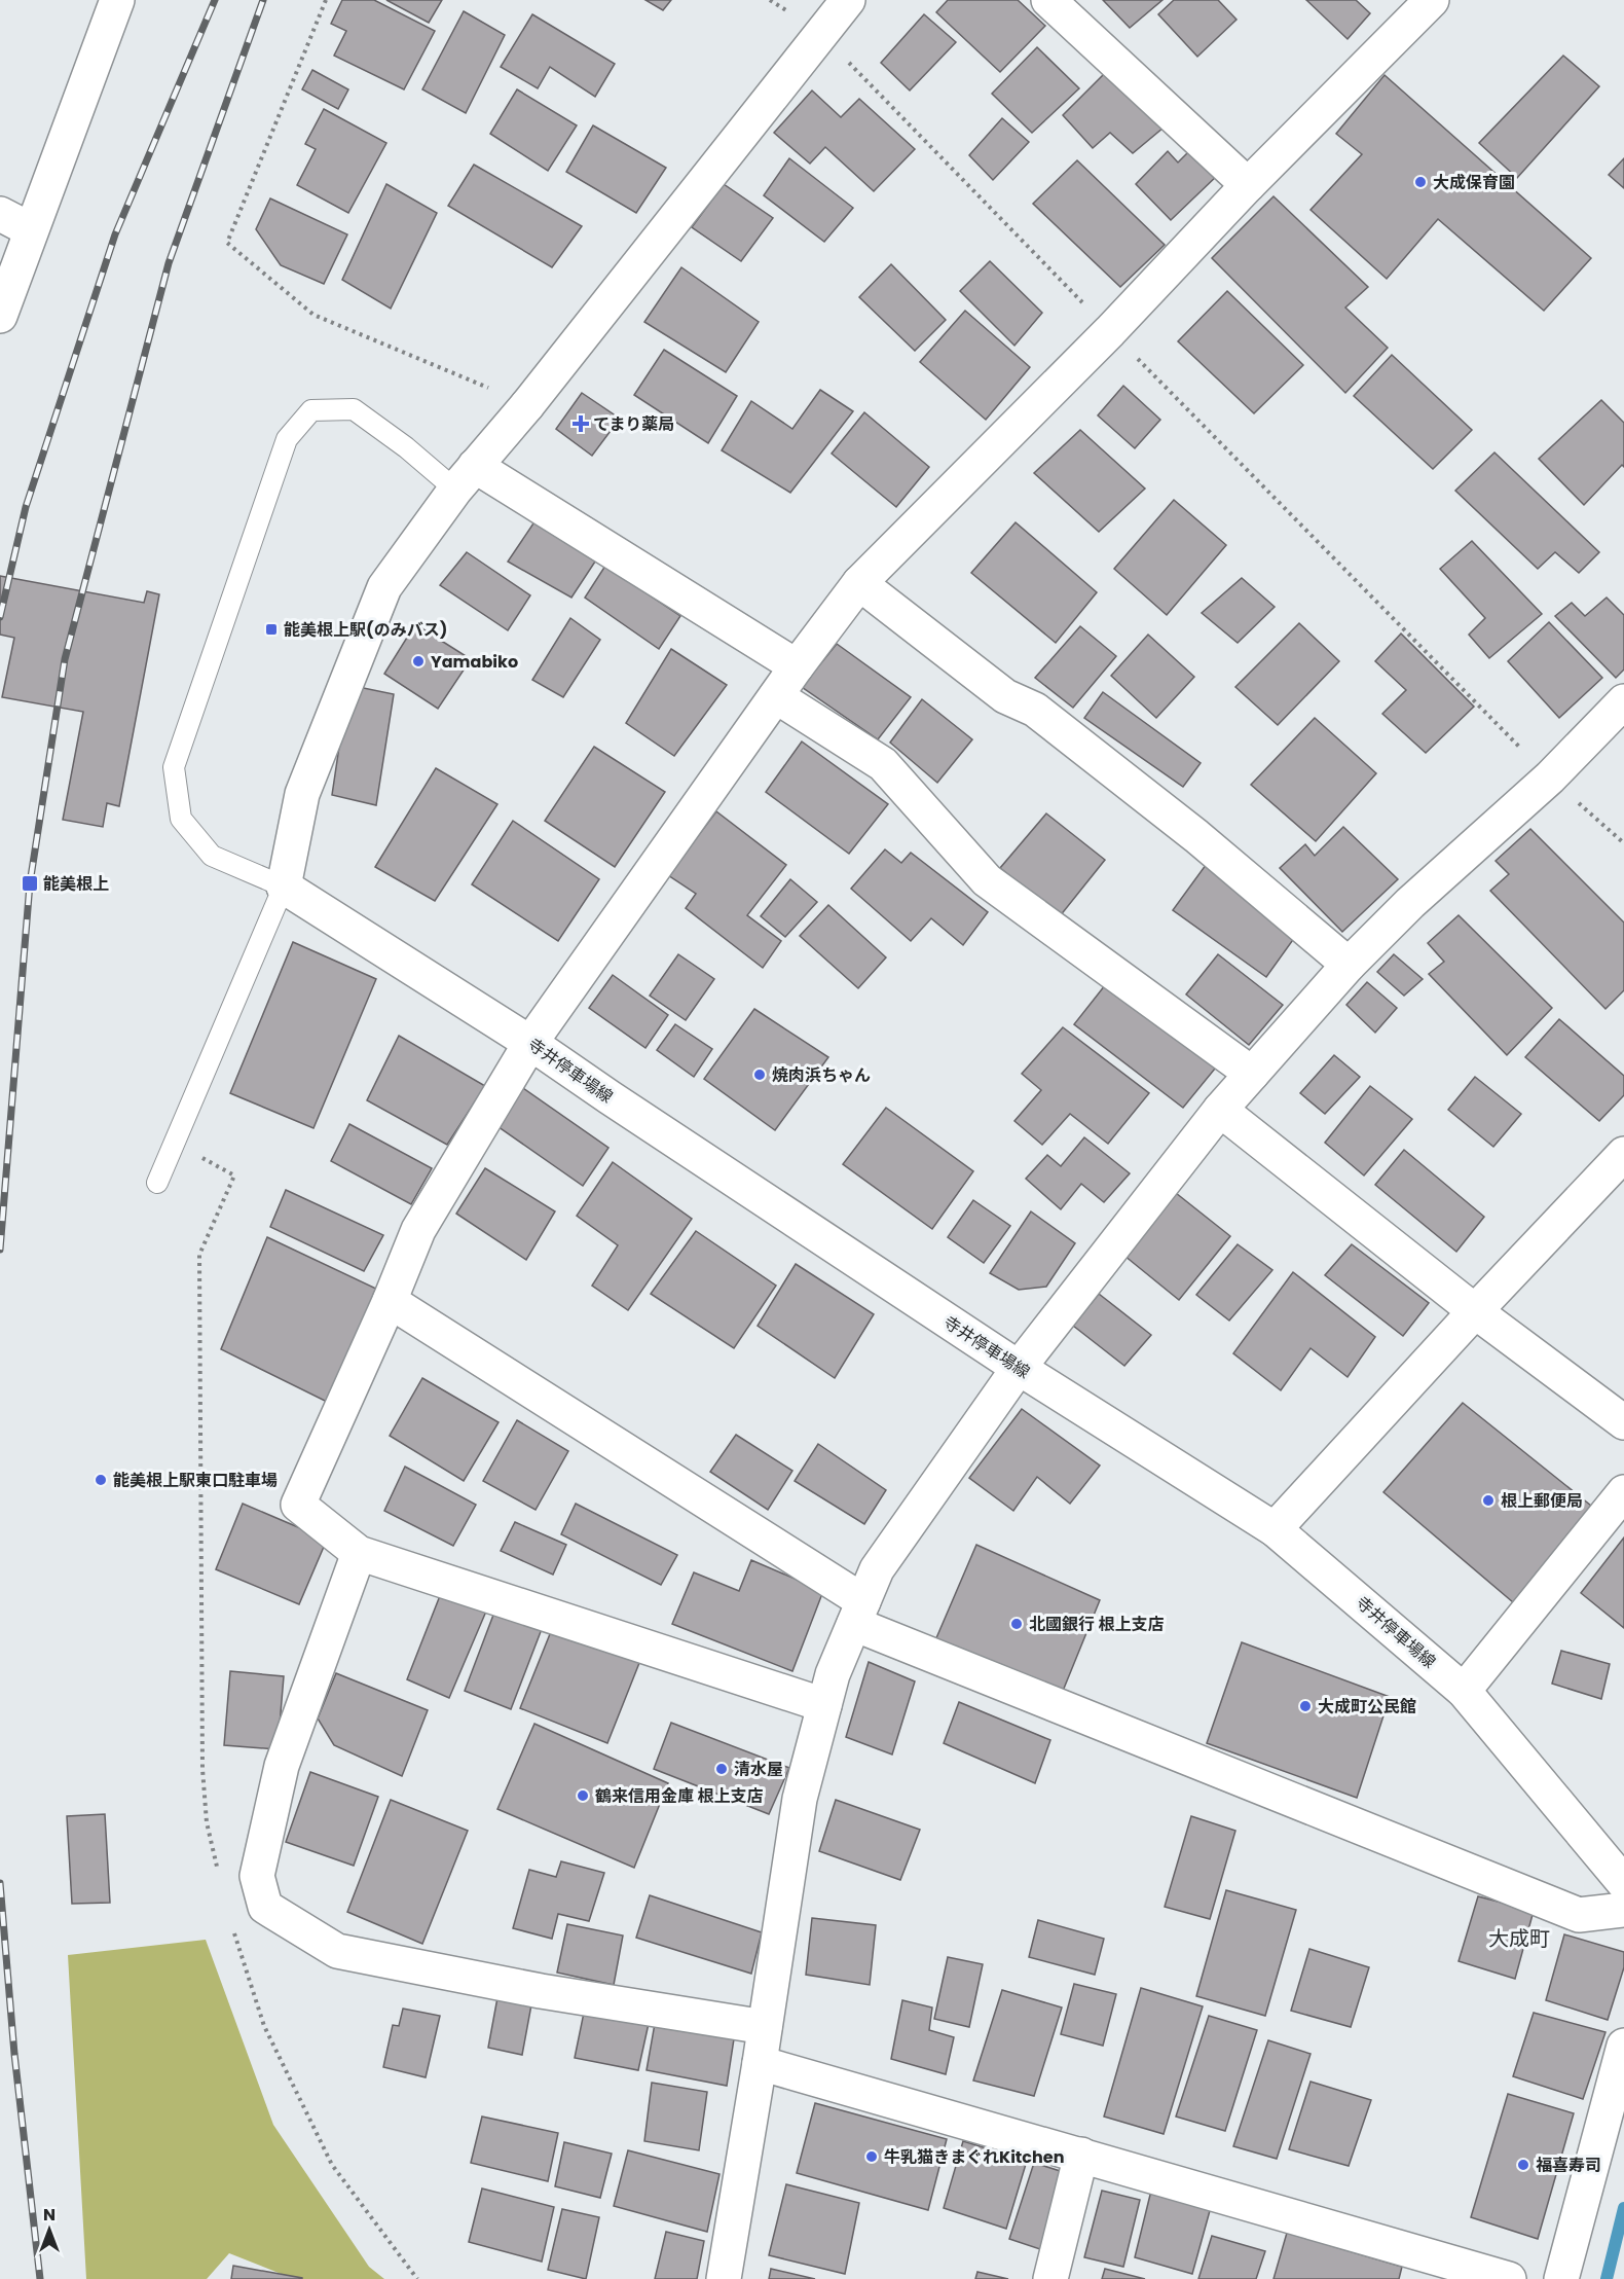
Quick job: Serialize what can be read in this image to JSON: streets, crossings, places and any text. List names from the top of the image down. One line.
{"streets":{"street":["寺井停車場線"]},"districts":["大成町"],"places":{"other":["大成保育園","Yamabiko","焼肉浜ちゃん","能美根上駅東口駐車場","根上郵便局","北國銀行 根上支店","大成町公民館","清水屋","鶴来信用金庫 根上支店","牛乳猫きまぐれKitchen","福喜寿司"],"health":["てまり薬局"],"transit":["能美根上駅(のみバス)","能美根上"]},"north":"top"}
